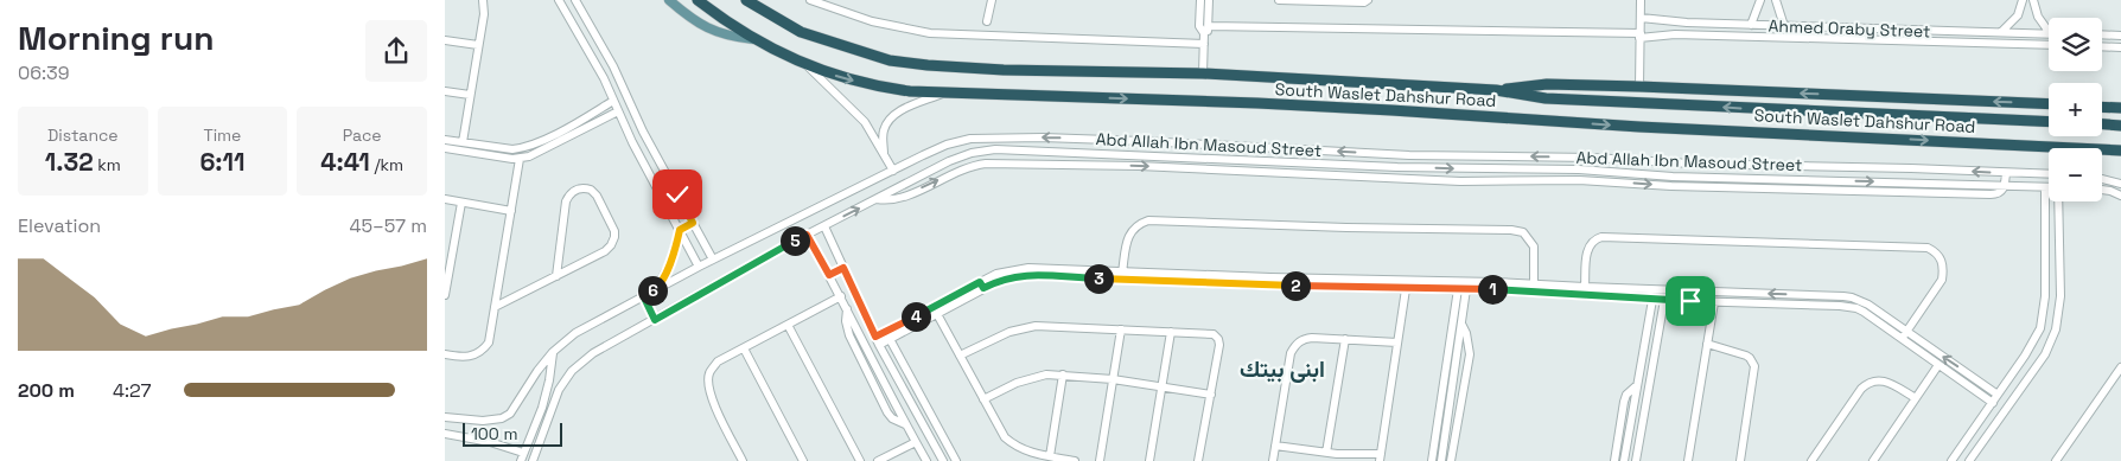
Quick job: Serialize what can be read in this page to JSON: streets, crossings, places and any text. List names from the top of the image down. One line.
{"streets":{"highway":["South Waslet Dahshur Road"],"street":["Ahmed Oraby Street","Abd Allah Ibn Masoud Street"]},"districts":["ابنى بيتك"],"scale_bar":"100 m","page":{"heading":["Morning run","06:39"],"map_buttons":["+","−"],"stats":[["Distance","1.32 km"],["Time","6:11"],["Pace","4:41 /km"]],"chart":["Elevation","45–57 m"],"pins":["5","3","2","1","6","4"],"list":[{"name":"200 m","note":"4:27"}],"scale":"100 m"}}
